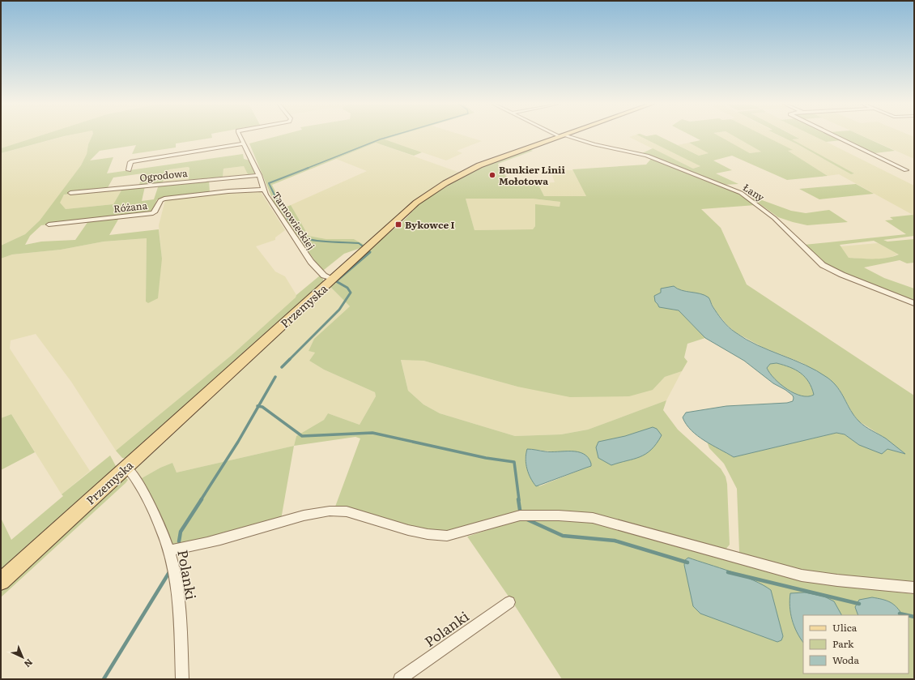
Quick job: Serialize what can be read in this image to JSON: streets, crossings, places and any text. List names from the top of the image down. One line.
{"streets":{"main road":["Przemyska"],"street":["Ogrodowa","Łany","Różana","Tarnowieckiej","Polanki"]},"crossings":[["Ogrodowa","Tarnowieckiej"],["Łany","Przemyska"],["Różana","Tarnowieckiej"],["Tarnowieckiej","Przemyska"],["Przemyska","Polanki"]],"places":{"other":["Bunkier Linii Mołotowa"],"transit":["Bykowce I"]},"legend":["Ulica","Park","Woda"],"north":"bottom right"}
